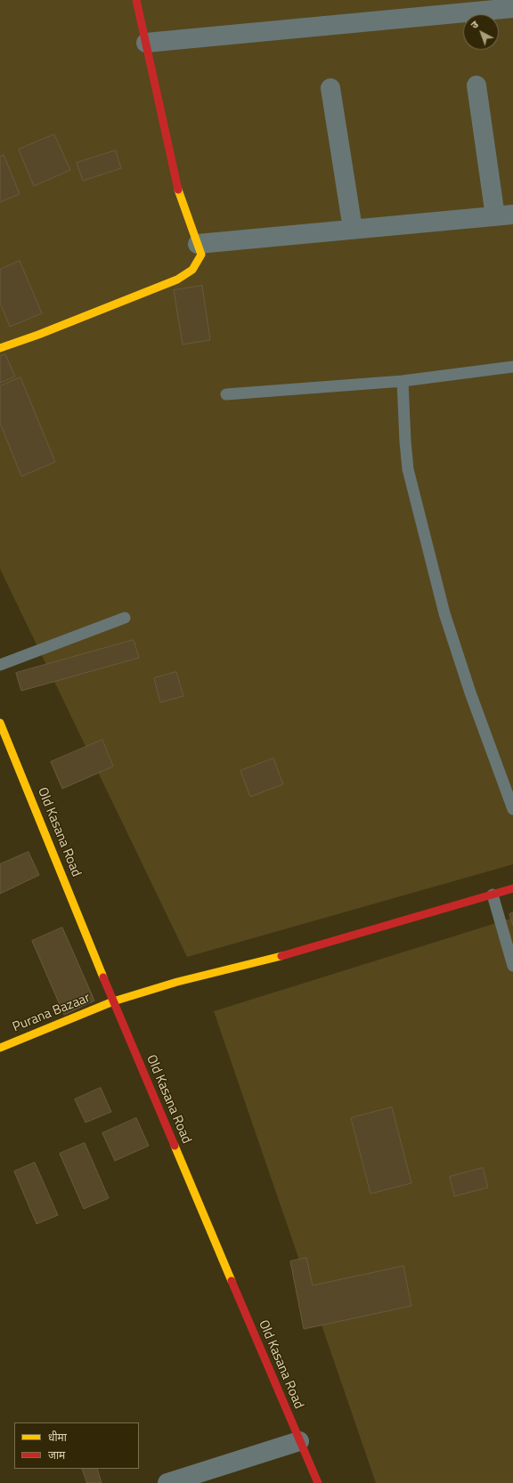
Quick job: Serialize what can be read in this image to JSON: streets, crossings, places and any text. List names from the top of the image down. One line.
{"streets":{"street":["Old Kasana Road","Purana Bazaar"]},"crossings":[["Old Kasana Road","Purana Bazaar"]],"legend":["धीमा","जाम"],"north":"top left"}
